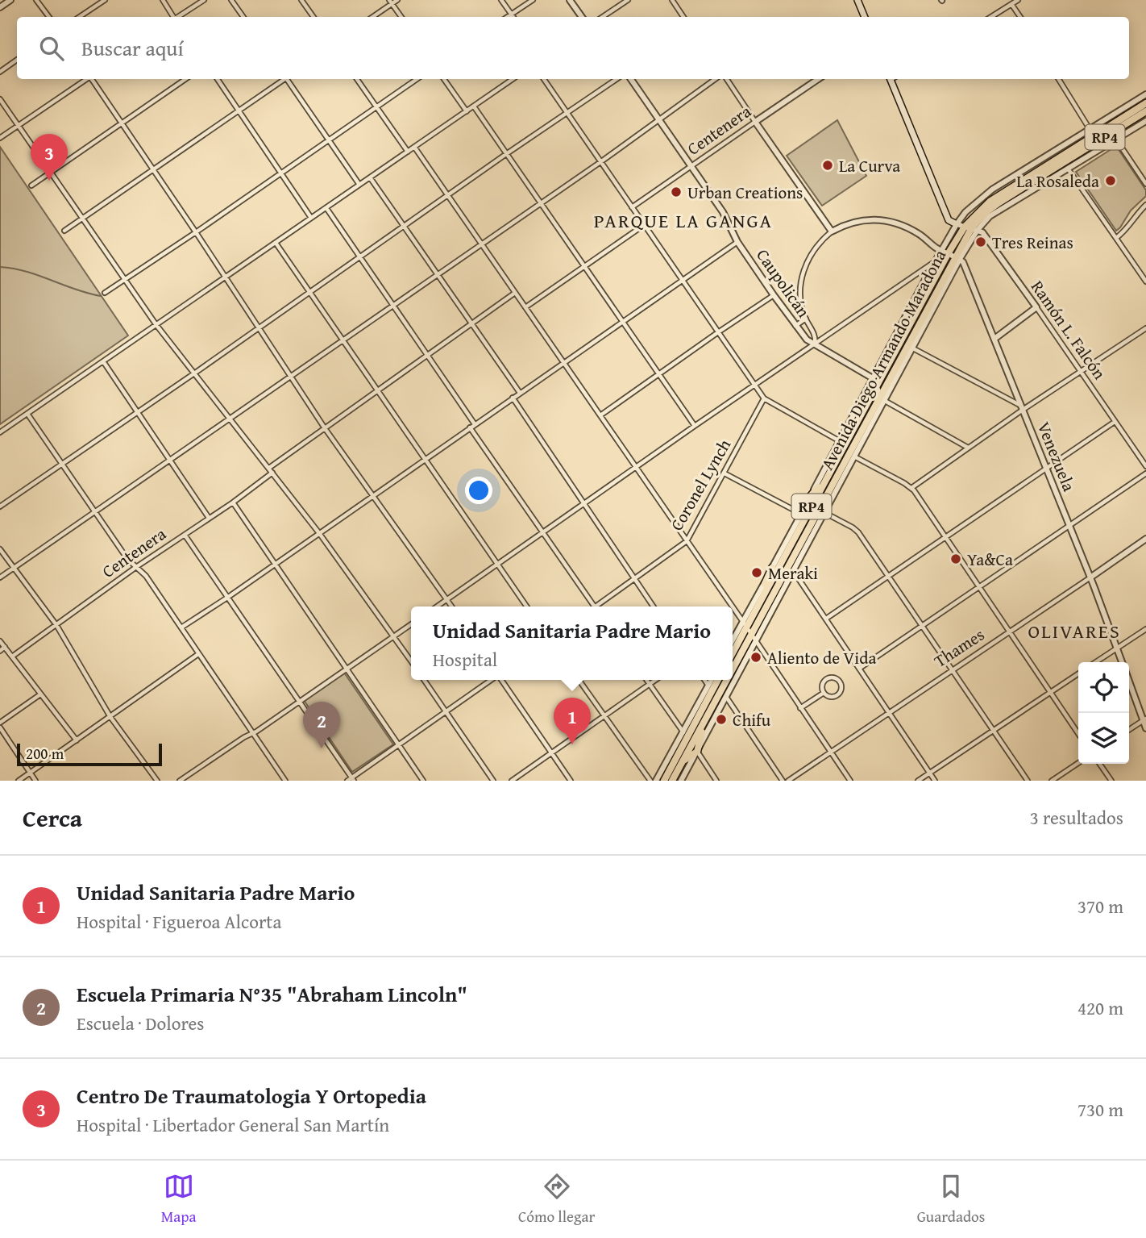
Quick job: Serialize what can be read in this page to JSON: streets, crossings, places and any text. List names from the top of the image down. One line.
{"streets":{"main road":["RP4","Avenida Diego Armando Maradona"],"street":["Centenera","Caupolicán","Ramón L. Falcón","Venezuela","Coronel Lynch","Thames"]},"crossings":[["Centenera","Caupolicán"],["Caupolicán","Avenida Diego Armando Maradona"],["Ramón L. Falcón","Avenida Diego Armando Maradona"],["Avenida Diego Armando Maradona","Venezuela"],["Venezuela","Thames"]],"districts":["PARQUE LA GANGA","OLIVARES"],"places":["La Curva","La Rosaleda","Urban Creations","Tres Reinas","Ya&Ca","Meraki","Aliento de Vida","Chifu"],"scale_bar":"200 m","page":{"search":"Buscar aquí","pins":["3","1","2"],"popup":["Unidad Sanitaria Padre Mario","Hospital"],"scale":"200 m","heading":["Cerca","3 resultados"],"list":[{"mark":"1","name":"Unidad Sanitaria Padre Mario","note":"Hospital · Figueroa Alcorta","value":"370 m"},{"mark":"2","name":"Escuela Primaria N°35 \"Abraham Lincoln\"","note":"Escuela · Dolores","value":"420 m"},{"mark":"3","name":"Centro De Traumatologia Y Ortopedia","note":"Hospital · Libertador General San Martín","value":"730 m"}],"nav":["Mapa","Cómo llegar","Guardados"]}}
